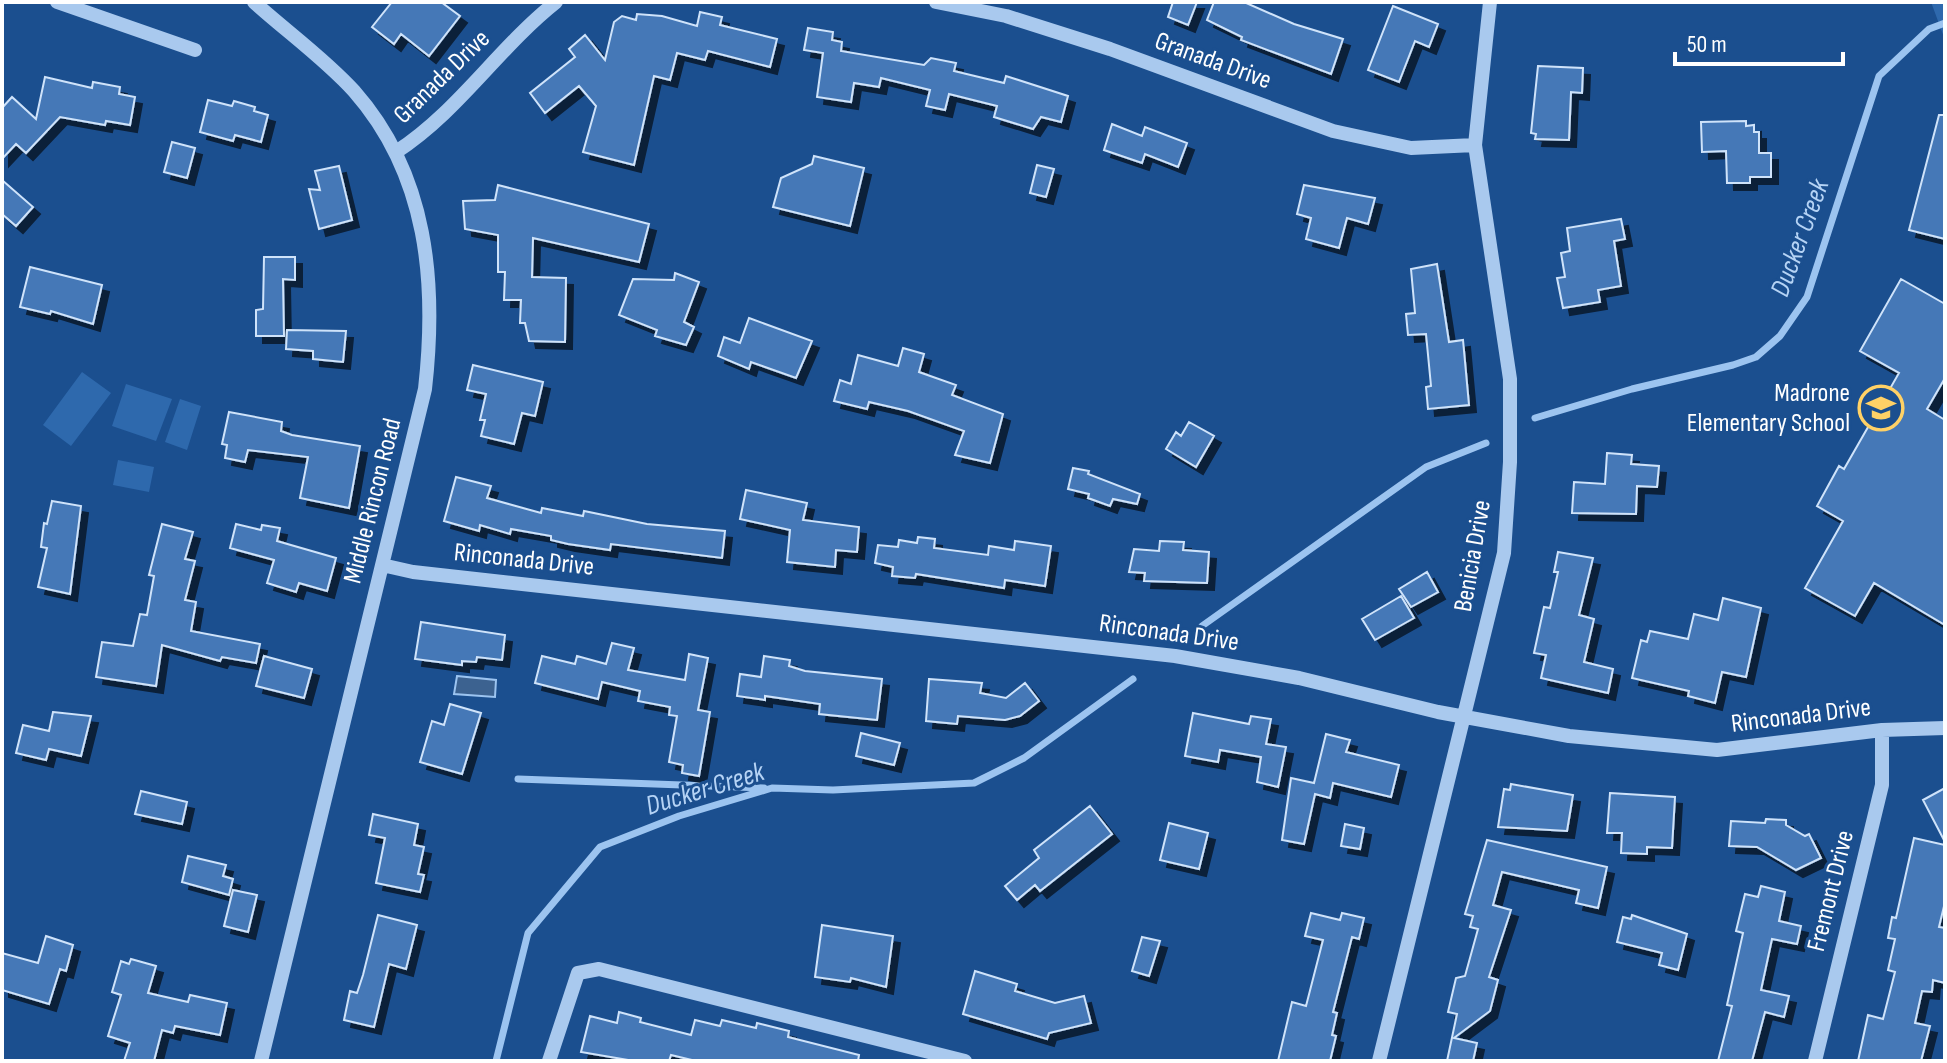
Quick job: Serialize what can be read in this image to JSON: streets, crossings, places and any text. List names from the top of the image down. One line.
{"streets":{"street":["Granada Drive","Middle Rincon Road","Benicia Drive","Rinconada Drive","Fremont Drive"]},"crossings":[["Granada Drive","Middle Rincon Road"],["Granada Drive","Benicia Drive"],["Middle Rincon Road","Rinconada Drive"],["Benicia Drive","Rinconada Drive"],["Rinconada Drive","Fremont Drive"]],"water":["Ducker Creek"],"places":{"school or university":["Madrone Elementary School"]},"scale_bar":"50 m"}
